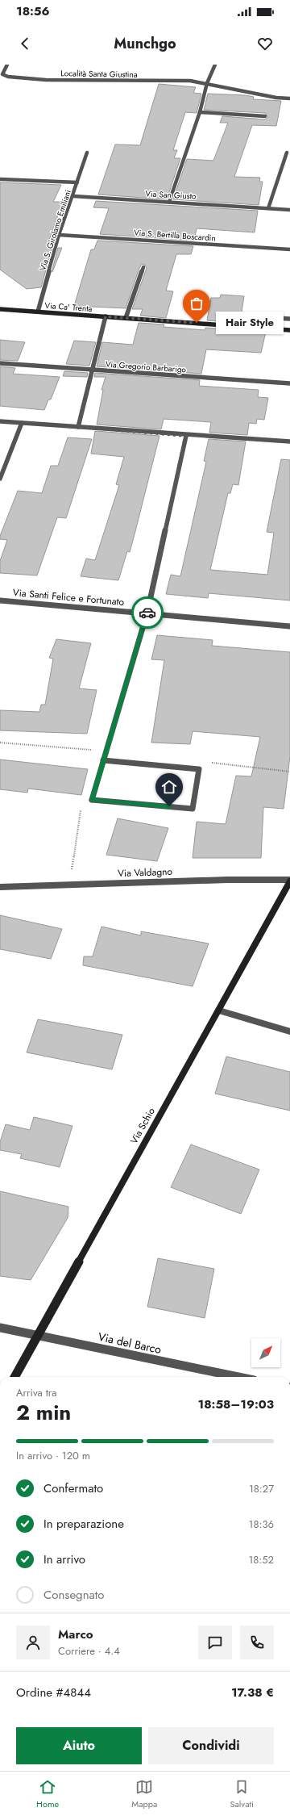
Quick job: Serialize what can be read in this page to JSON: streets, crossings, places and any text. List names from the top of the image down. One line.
{"streets":{"street":["Località Santa Giustina","Via San Giusto","Via S. Girolamo Emiliani","Via S. Bertilla Boscardin","Via Ca' Trenta","Via Gregorio Barbarigo","Via Santi Felice e Fortunato","Via Valdagno","Via Schio","Via del Barco"]},"crossings":[["Via San Giusto","Via S. Girolamo Emiliani"],["Via S. Girolamo Emiliani","Via S. Bertilla Boscardin"],["Via S. Girolamo Emiliani","Via Ca' Trenta"],["Via Valdagno","Via Schio"],["Via Schio","Via del Barco"]],"places":["Hair Style"],"north":"top right","page":{"status":"18:56","header":"Munchgo","bubble":"Hair Style","heading":["2 min","Arriva tra","18:58–19:03"],"panel":["Marco","Corriere · 4.4","Ordine #4844","17.38 €"],"bar":"In arrivo · 120 m","list":[["Confermato","18:27"],["In preparazione","18:36"],["In arrivo","18:52"],"Consegnato"],"buttons":["Aiuto","Condividi"],"tabs":["Home","Mappa","Salvati"]}}
